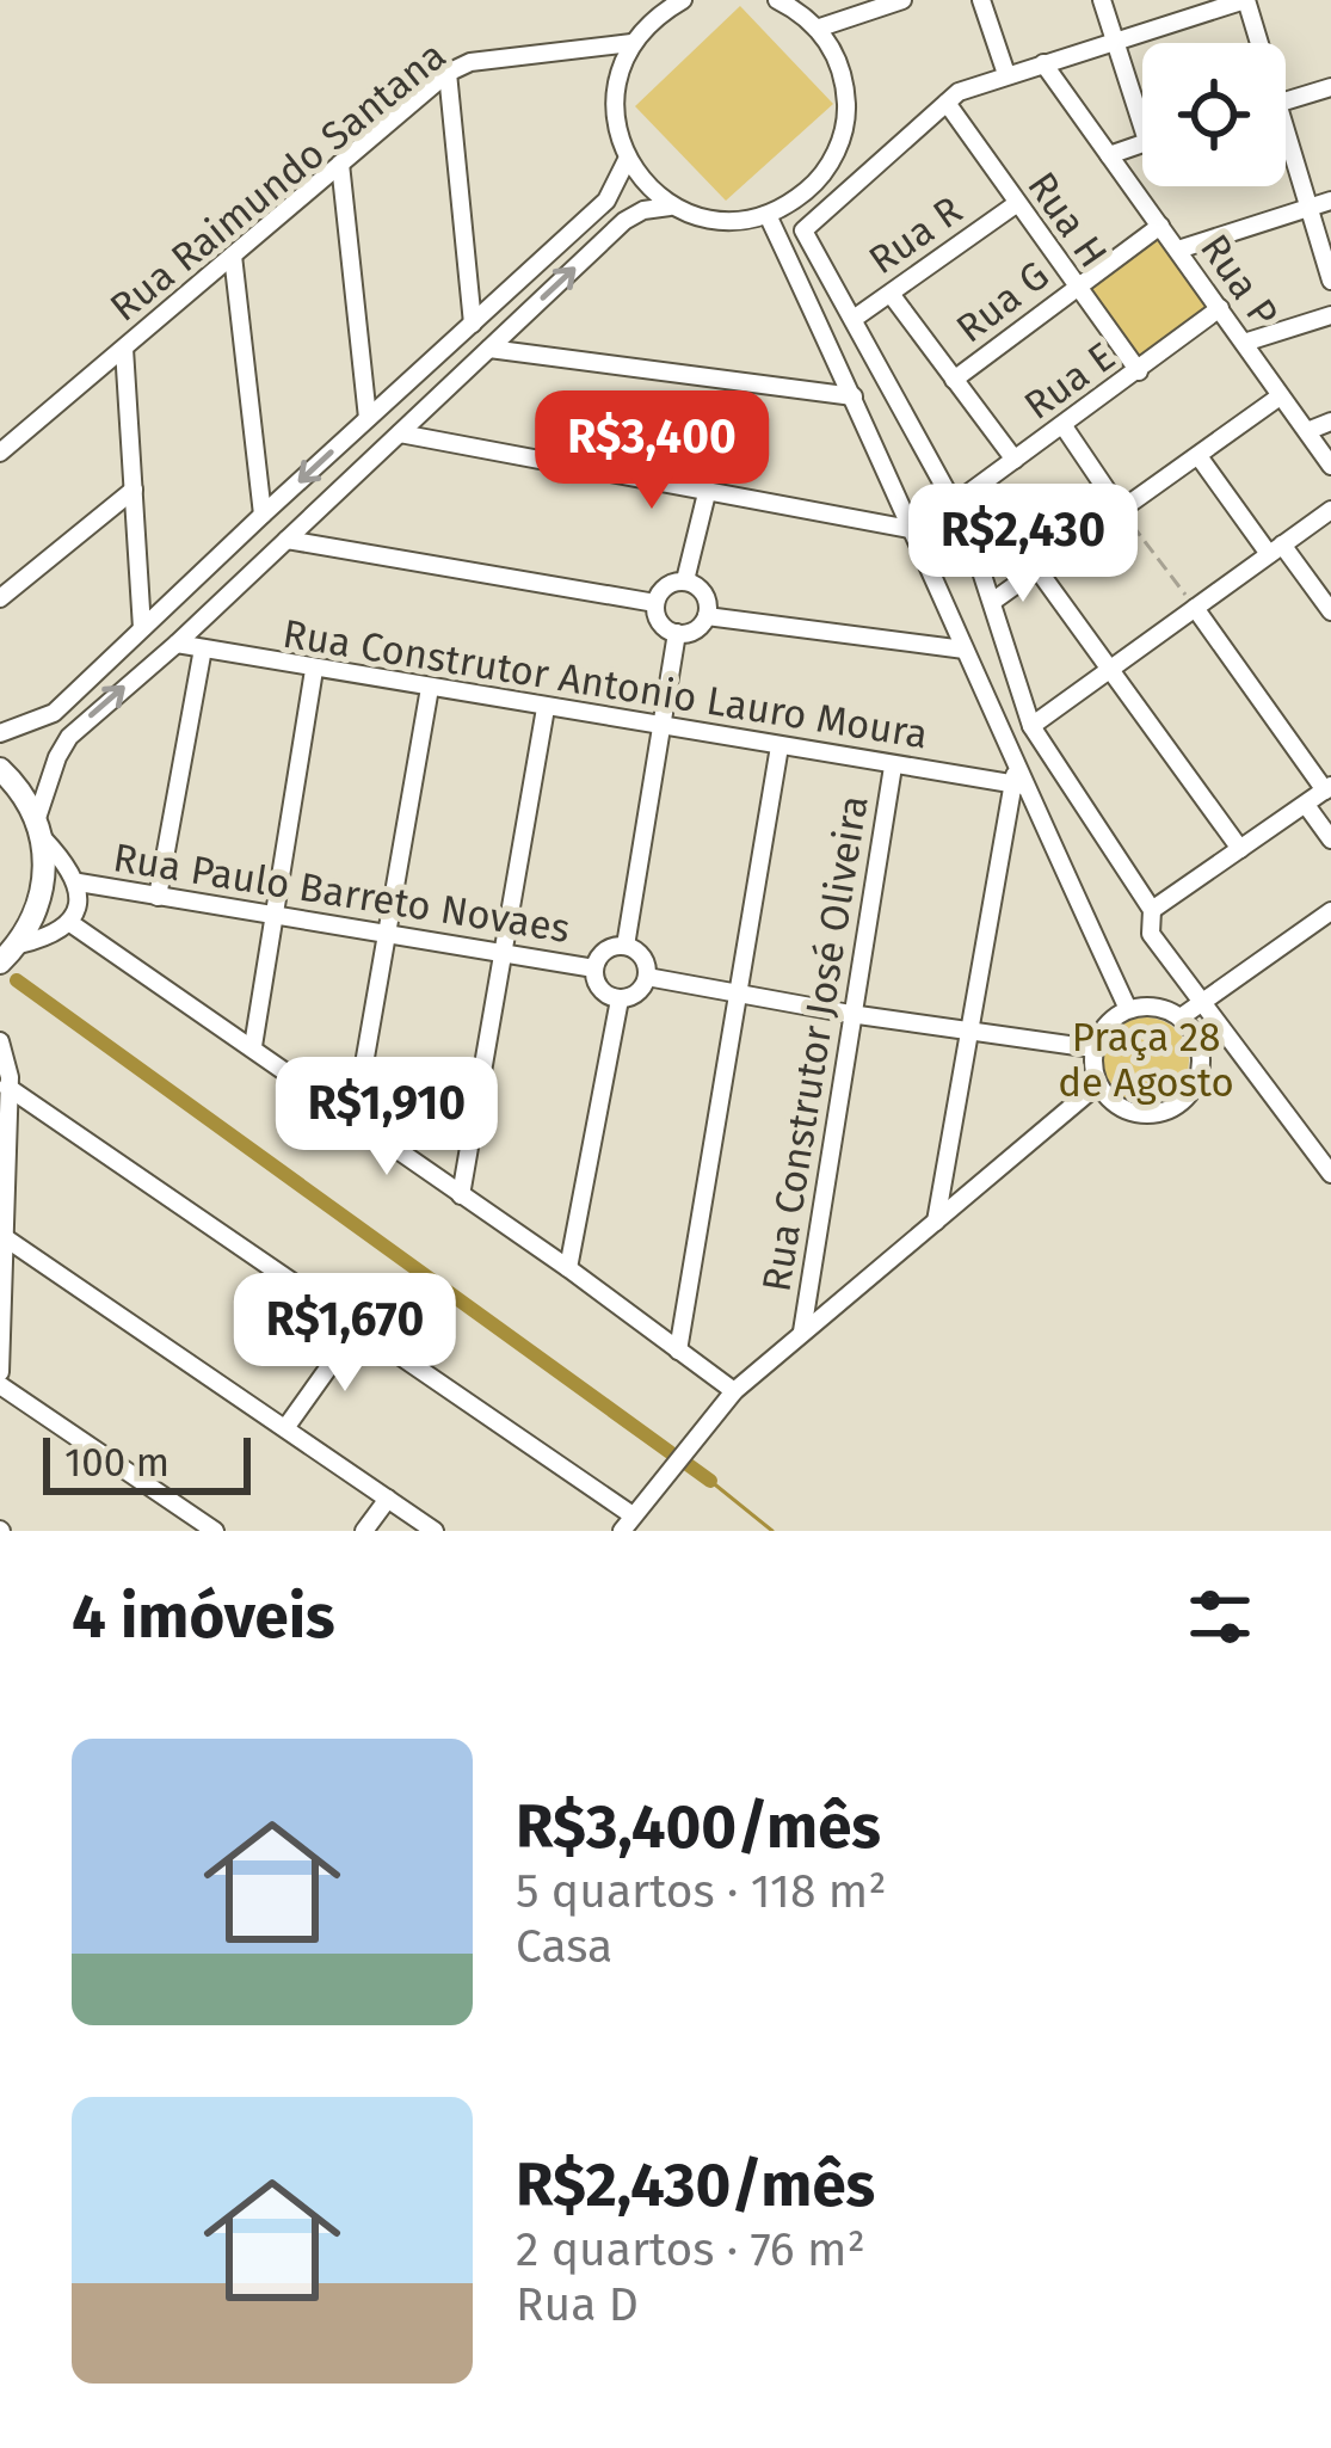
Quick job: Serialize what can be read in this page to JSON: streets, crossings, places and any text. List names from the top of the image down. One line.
{"streets":{"street":["Rua Raimundo Santana","Rua H","Rua R","Rua P","Rua G","Rua E","Rua Construtor Antonio Lauro Moura","Rua Paulo Barreto Novaes","Rua Construtor José Oliveira"]},"crossings":[["Rua H","Rua R"],["Rua H","Rua G"],["Rua H","Rua E"],["Rua P","Rua G"],["Rua P","Rua E"],["Rua Construtor Antonio Lauro Moura","Rua Construtor José Oliveira"]],"parks":["Praça 28 de Agosto"],"scale_bar":"100 m","page":{"price":["R$3,400","R$2,430","R$1,910","R$1,670"],"scale":"100 m","heading":"4 imóveis","list":[{"name":"R$3,400/mês","note":"5 quartos · 118 m² · Casa"},{"name":"R$2,430/mês","note":"2 quartos · 76 m² · Rua D"}]}}
